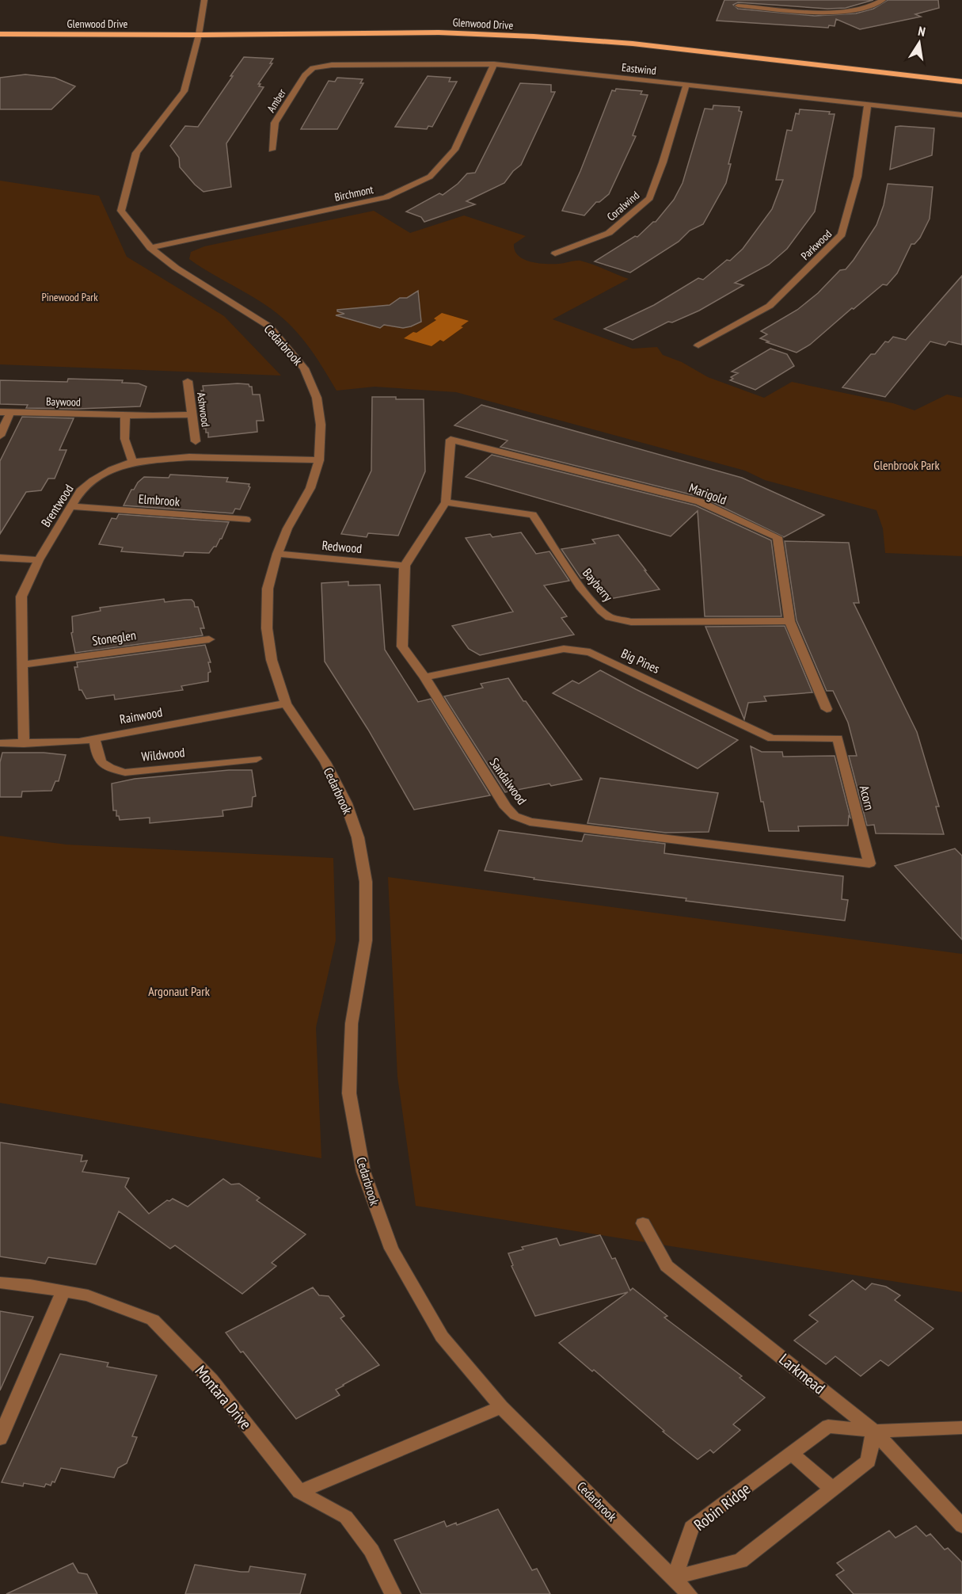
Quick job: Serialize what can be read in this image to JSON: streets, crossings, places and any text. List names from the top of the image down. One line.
{"streets":{"main road":["Glenwood Drive"],"street":["Eastwind","Amber","Birchmont","Coralwind","Parkwood","Cedarbrook","Baywood","Ashwood","Marigold","Elmbrook","Brentwood","Redwood","Bayberry","Stoneglen","Big Pines","Rainwood","Wildwood","Sandalwood","Acorn","Larkmead","Montara Drive","Robin Ridge"]},"crossings":[["Glenwood Drive","Cedarbrook"],["Eastwind","Amber"],["Eastwind","Birchmont"],["Eastwind","Coralwind"],["Eastwind","Parkwood"],["Birchmont","Cedarbrook"],["Cedarbrook","Brentwood"],["Cedarbrook","Redwood"],["Cedarbrook","Rainwood"],["Cedarbrook","Robin Ridge"],["Baywood","Ashwood"],["Marigold","Bayberry"],["Elmbrook","Brentwood"],["Brentwood","Stoneglen"],["Brentwood","Rainwood"],["Redwood","Sandalwood"],["Big Pines","Sandalwood"],["Big Pines","Acorn"],["Rainwood","Wildwood"],["Sandalwood","Acorn"],["Larkmead","Robin Ridge"]],"parks":["Pinewood Park","Glenbrook Park","Argonaut Park"],"north":"top"}
